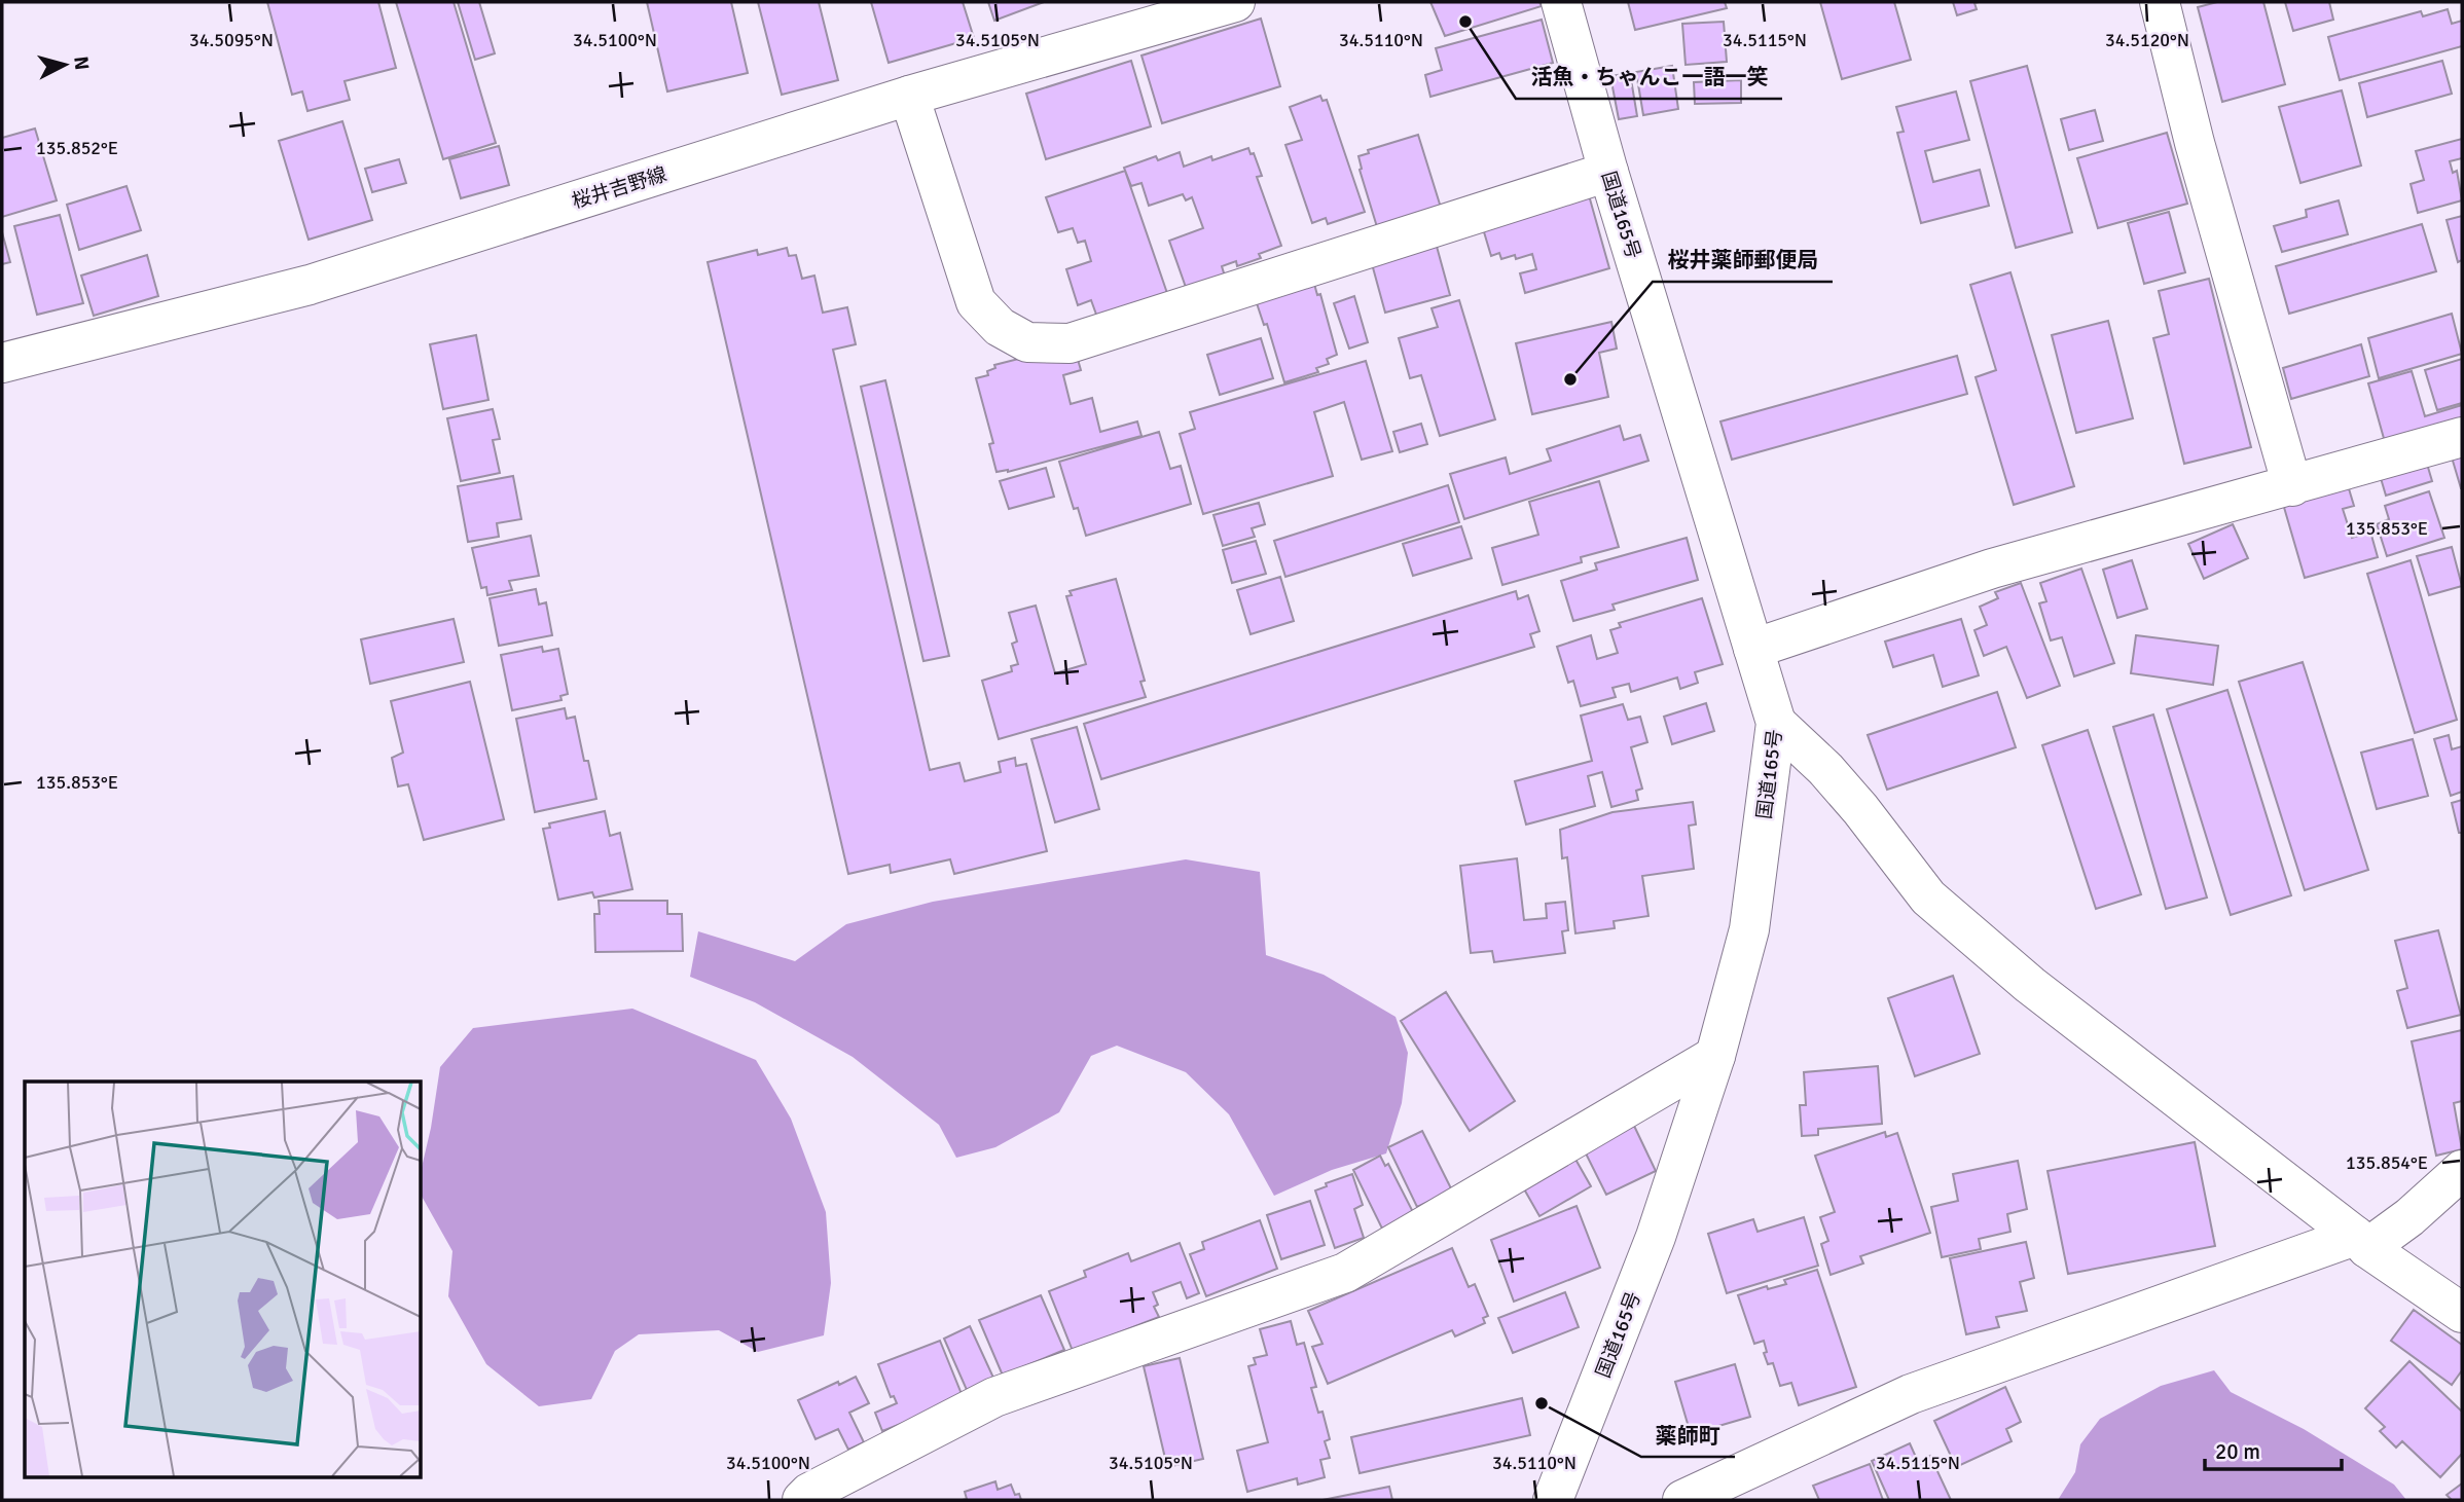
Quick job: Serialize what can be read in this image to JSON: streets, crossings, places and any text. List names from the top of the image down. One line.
{"streets":{"main road":["桜井吉野線","国道165号"]},"places":["活魚・ちゃんこ一語一笑","桜井薬師郵便局","薬師町"],"scale_bar":"20 m","north":"right","coordinates":["34.5095°N","34.5100°N","34.5105°N","34.5110°N","34.5115°N","34.5120°N","135.852°E","135.853°E","135.854°E"]}
